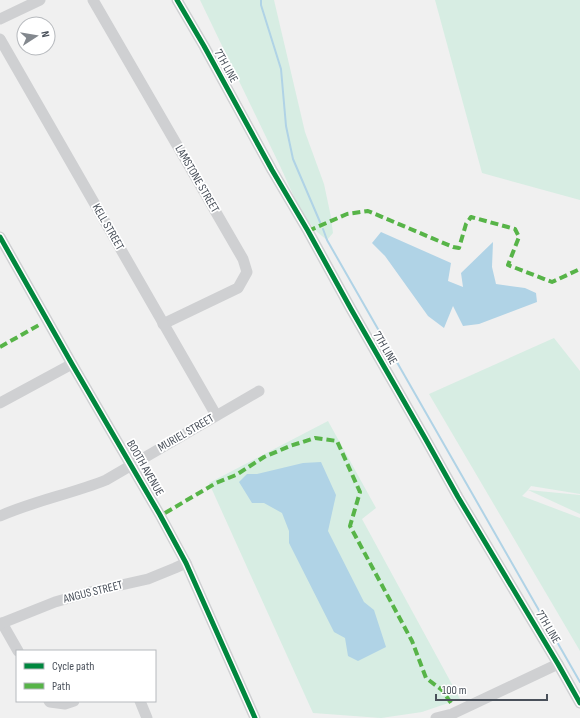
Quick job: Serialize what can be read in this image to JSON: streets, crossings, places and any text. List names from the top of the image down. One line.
{"streets":{"street":["7TH LINE","LAMSTONE STREET","KELL STREET","MURIEL STREET","BOOTH AVENUE","ANGUS STREET"]},"crossings":[["LAMSTONE STREET","KELL STREET"],["KELL STREET","MURIEL STREET"],["MURIEL STREET","BOOTH AVENUE"],["BOOTH AVENUE","ANGUS STREET"]],"legend":["Cycle path","Path"],"scale_bar":"100 m","north":"right"}
